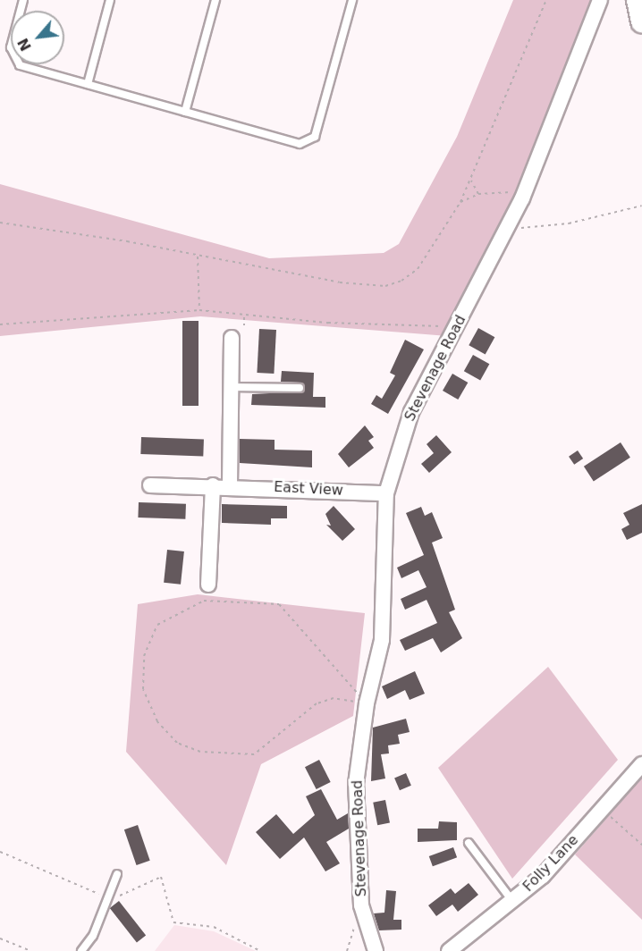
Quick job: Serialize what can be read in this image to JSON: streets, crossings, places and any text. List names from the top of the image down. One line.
{"streets":{"street":["Stevenage Road","East View","Folly Lane"]},"crossings":[["Stevenage Road","East View"]],"north":"bottom left"}
